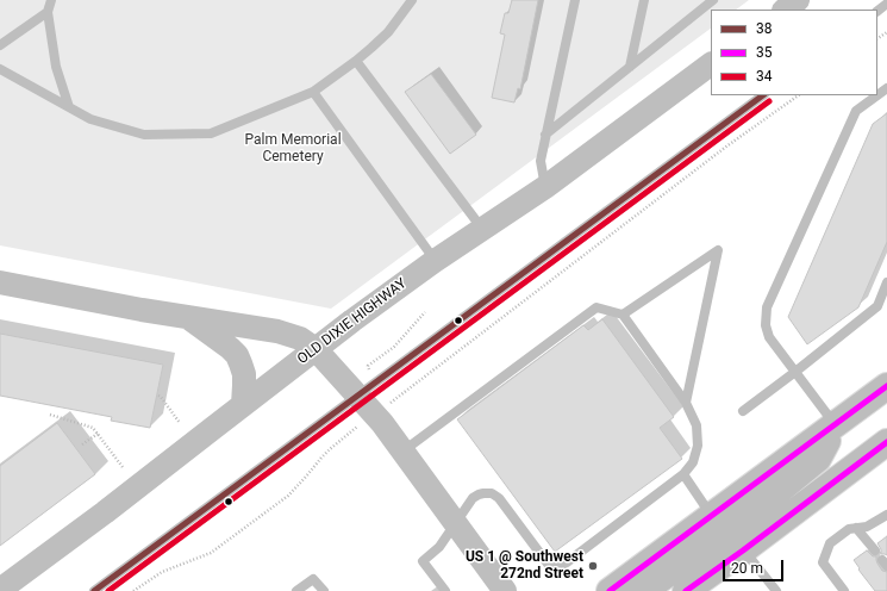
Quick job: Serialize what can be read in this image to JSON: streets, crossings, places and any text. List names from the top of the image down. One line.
{"streets":{"street":["OLD DIXIE HIGHWAY"]},"parks":["Palm Memorial Cemetery"],"places":["US 1 @ Southwest 272nd Street"],"lines":["transit line 38","transit line 34","transit line 35"],"legend":["38","35","34"],"scale_bar":"20 m"}
